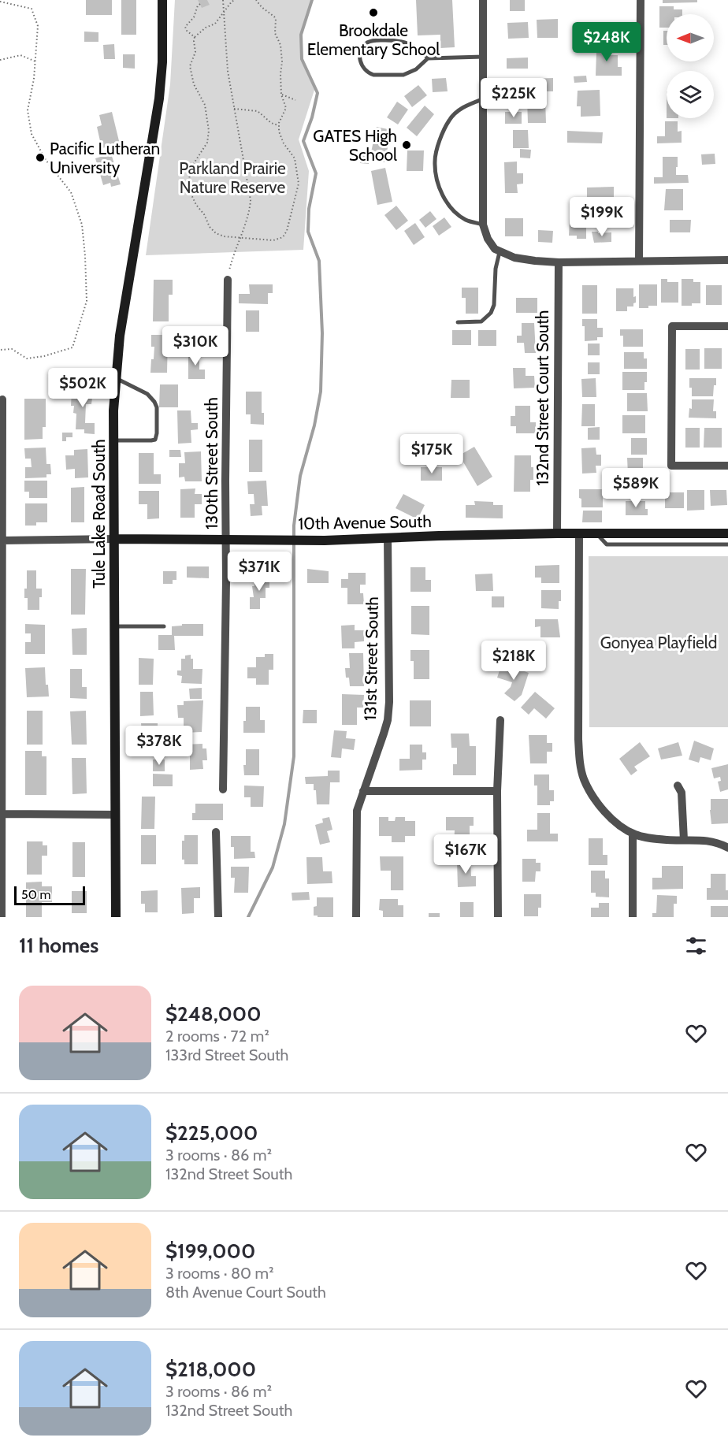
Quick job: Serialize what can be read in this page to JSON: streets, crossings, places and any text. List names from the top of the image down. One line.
{"streets":{"street":["132nd Street Court South","130th Street South","Tule Lake Road South","10th Avenue South","131st Street South"]},"crossings":[["132nd Street Court South","10th Avenue South"],["130th Street South","10th Avenue South"],["Tule Lake Road South","10th Avenue South"],["10th Avenue South","131st Street South"]],"parks":["Parkland Prairie Nature Reserve","Gonyea Playfield"],"places":["Brookdale Elementary School","GATES High School","Pacific Lutheran University"],"scale_bar":"50 m","north":"left","page":{"price":["$248K","$225K","$199K","$310K","$502K","$175K","$589K","$371K","$218K","$378K","$167K"],"scale":"50 m","heading":"11 homes","list":[{"name":"$248,000","note":"2 rooms · 72 m² · 133rd Street South"},{"name":"$225,000","note":"3 rooms · 86 m² · 132nd Street South"},{"name":"$199,000","note":"3 rooms · 80 m² · 8th Avenue Court South"},{"name":"$218,000","note":"3 rooms · 86 m² · 132nd Street South"}]}}
